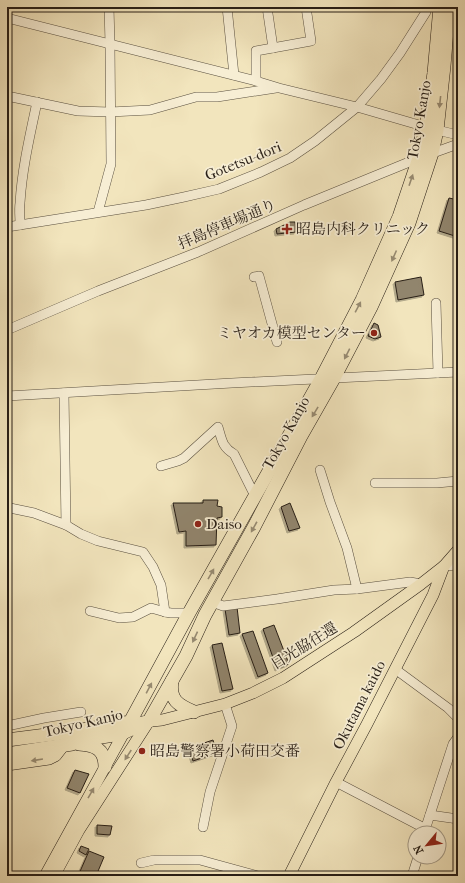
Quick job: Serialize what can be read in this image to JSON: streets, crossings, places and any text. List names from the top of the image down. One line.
{"streets":{"highway":["Tokyo Kanjo"],"main road":["日光脇往還","Okutama kaido"],"street":["Gotetsu-dori","拝島停車場通り"]},"crossings":[["Tokyo Kanjo","拝島停車場通り"],["Tokyo Kanjo","日光脇往還"],["日光脇往還","Okutama kaido"]],"places":{"health":["昭島内科クリニック"],"other":["ミヤオカ模型センター","Daiso","昭島警察署小荷田交番"]},"north":"bottom left"}
